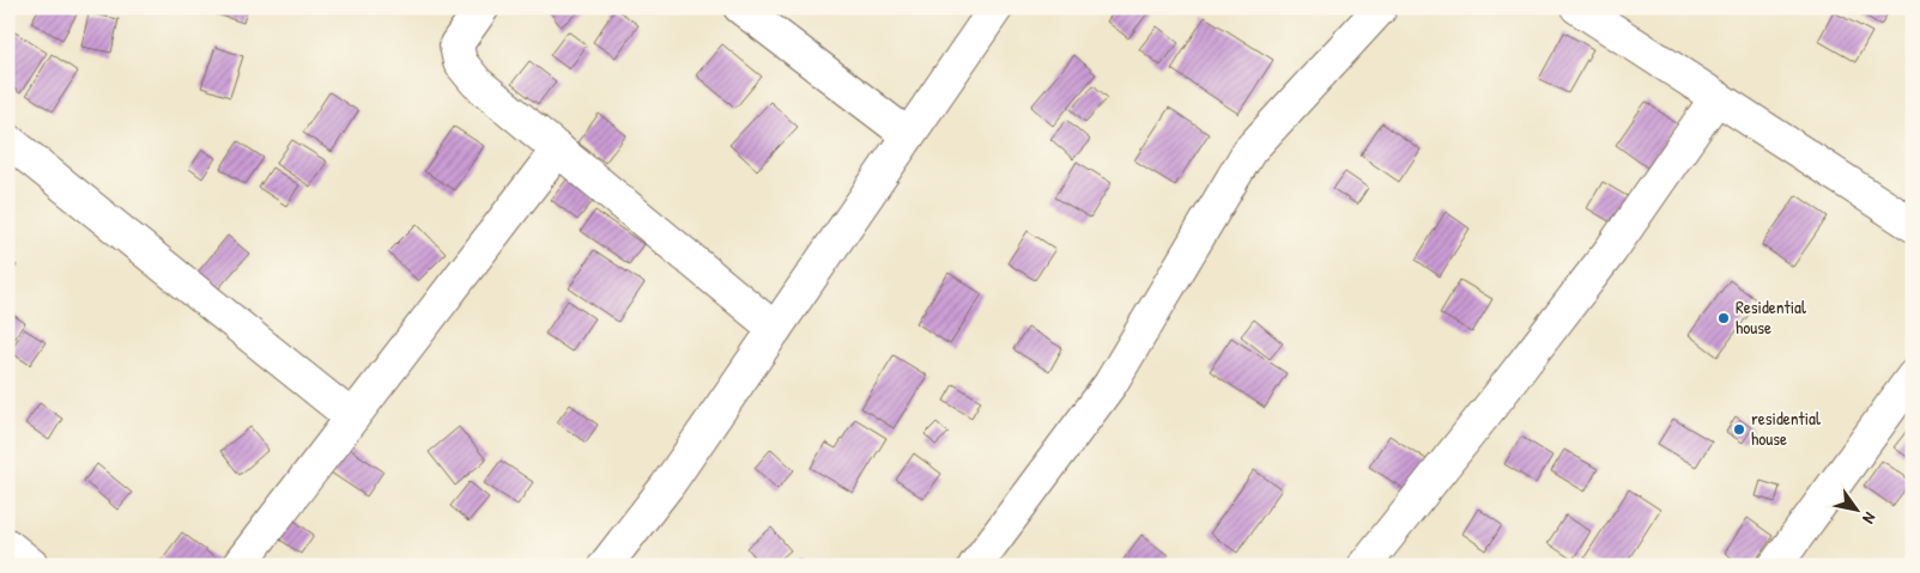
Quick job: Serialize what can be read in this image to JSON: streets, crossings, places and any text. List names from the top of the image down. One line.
{"places":["Residential house","residential house"],"north":"bottom right"}
